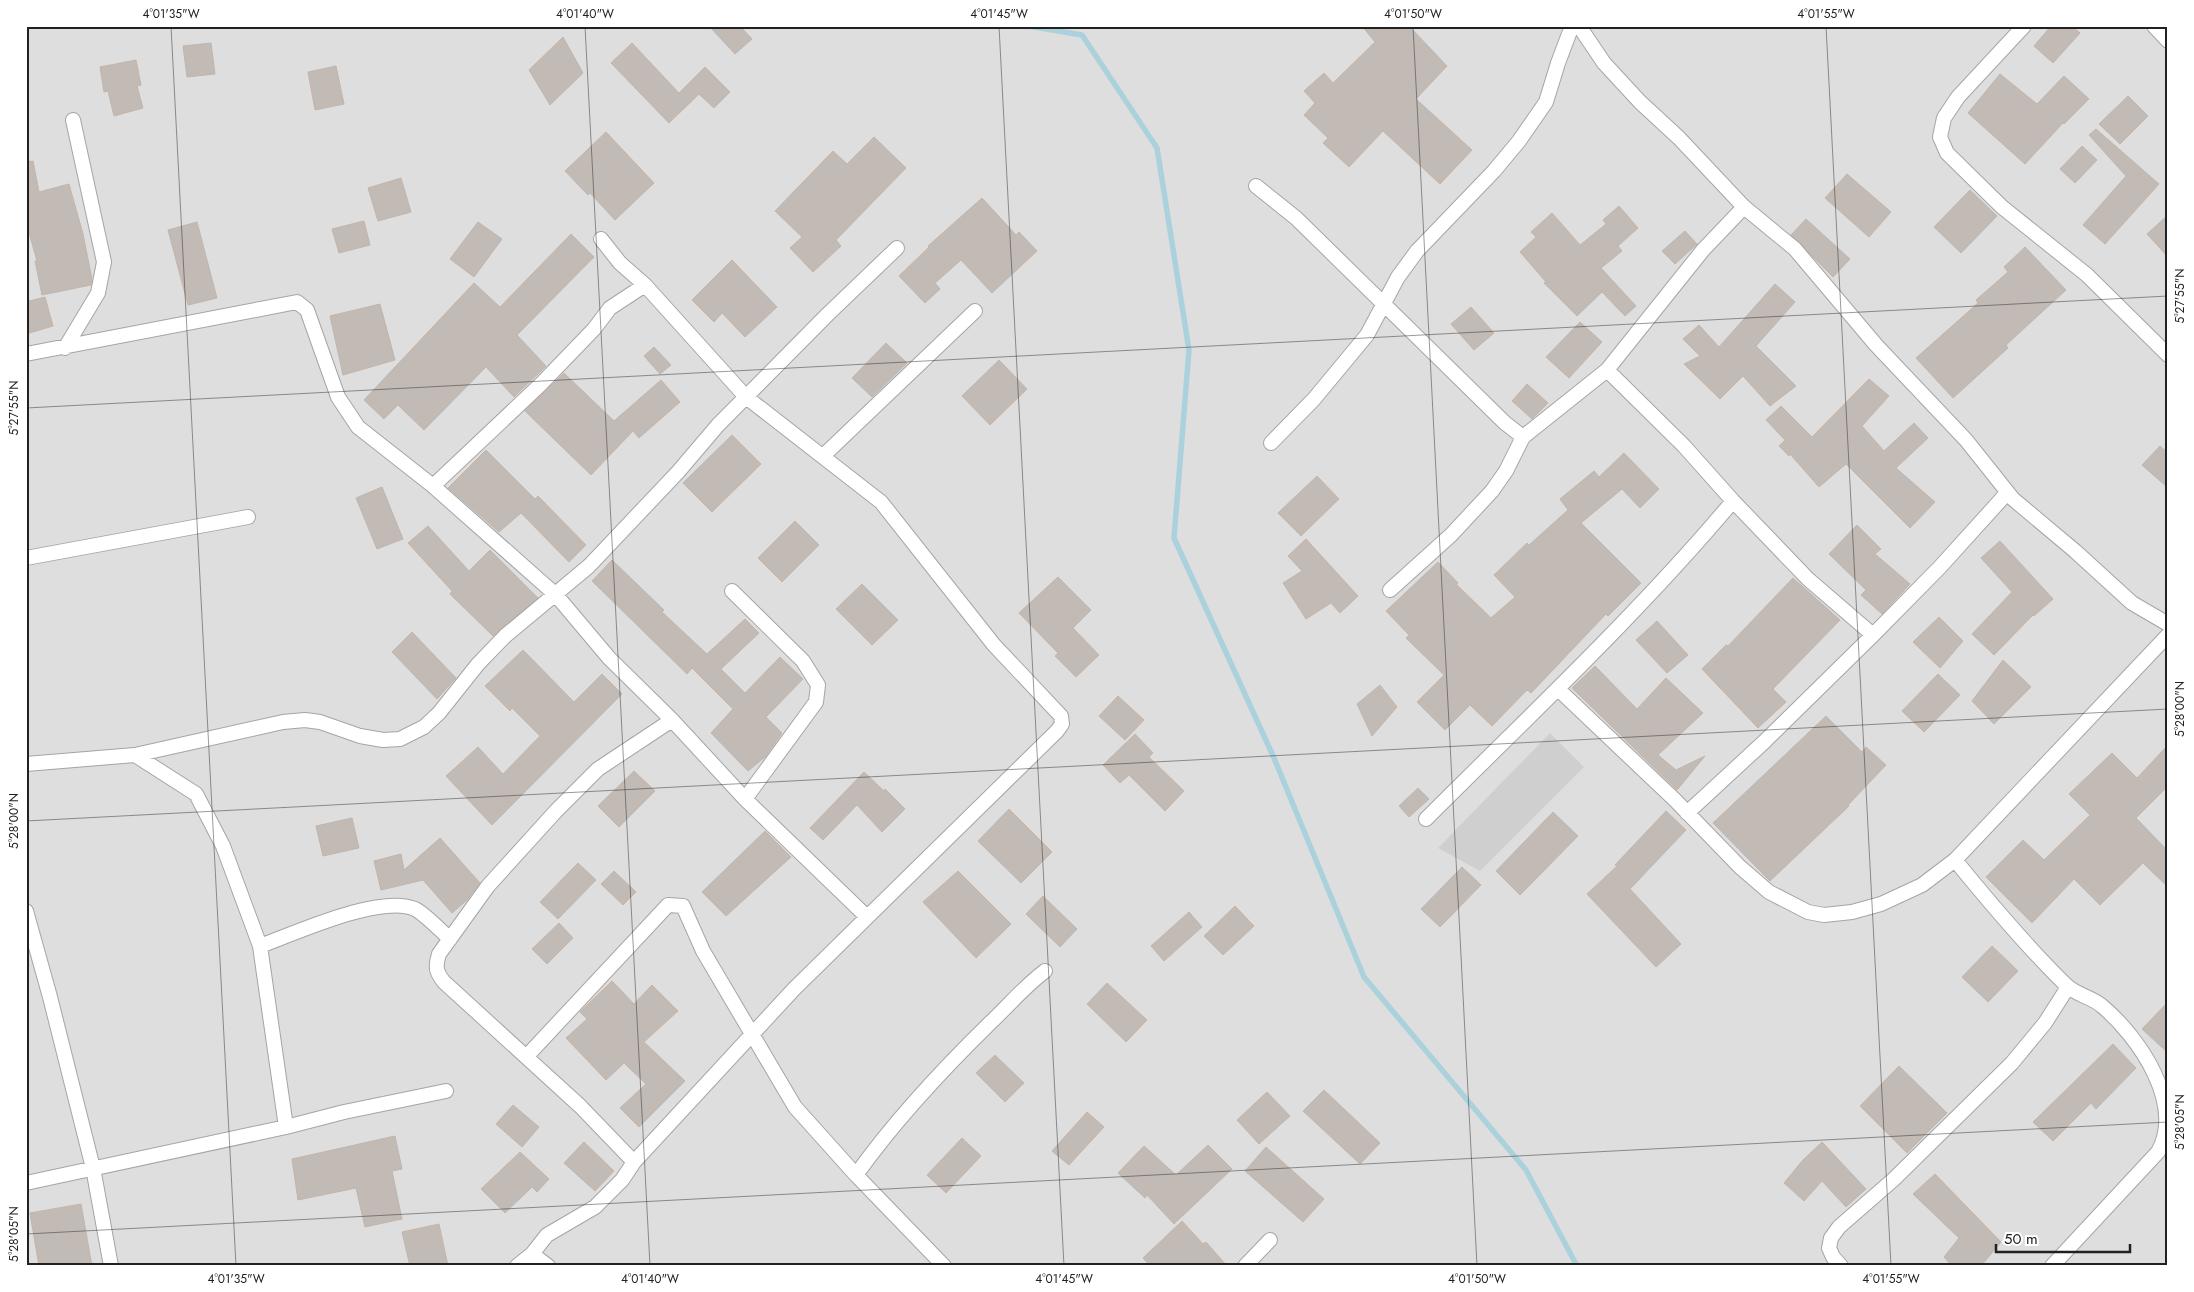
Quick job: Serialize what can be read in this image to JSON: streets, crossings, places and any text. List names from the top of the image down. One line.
{"scale_bar":"50 m","coordinates":["4°01'35\"W","4°01'40\"W","4°01'45\"W","4°01'50\"W","4°01'55\"W","5°27'55\"N","5°28'00\"N","5°28'05\"N"]}
